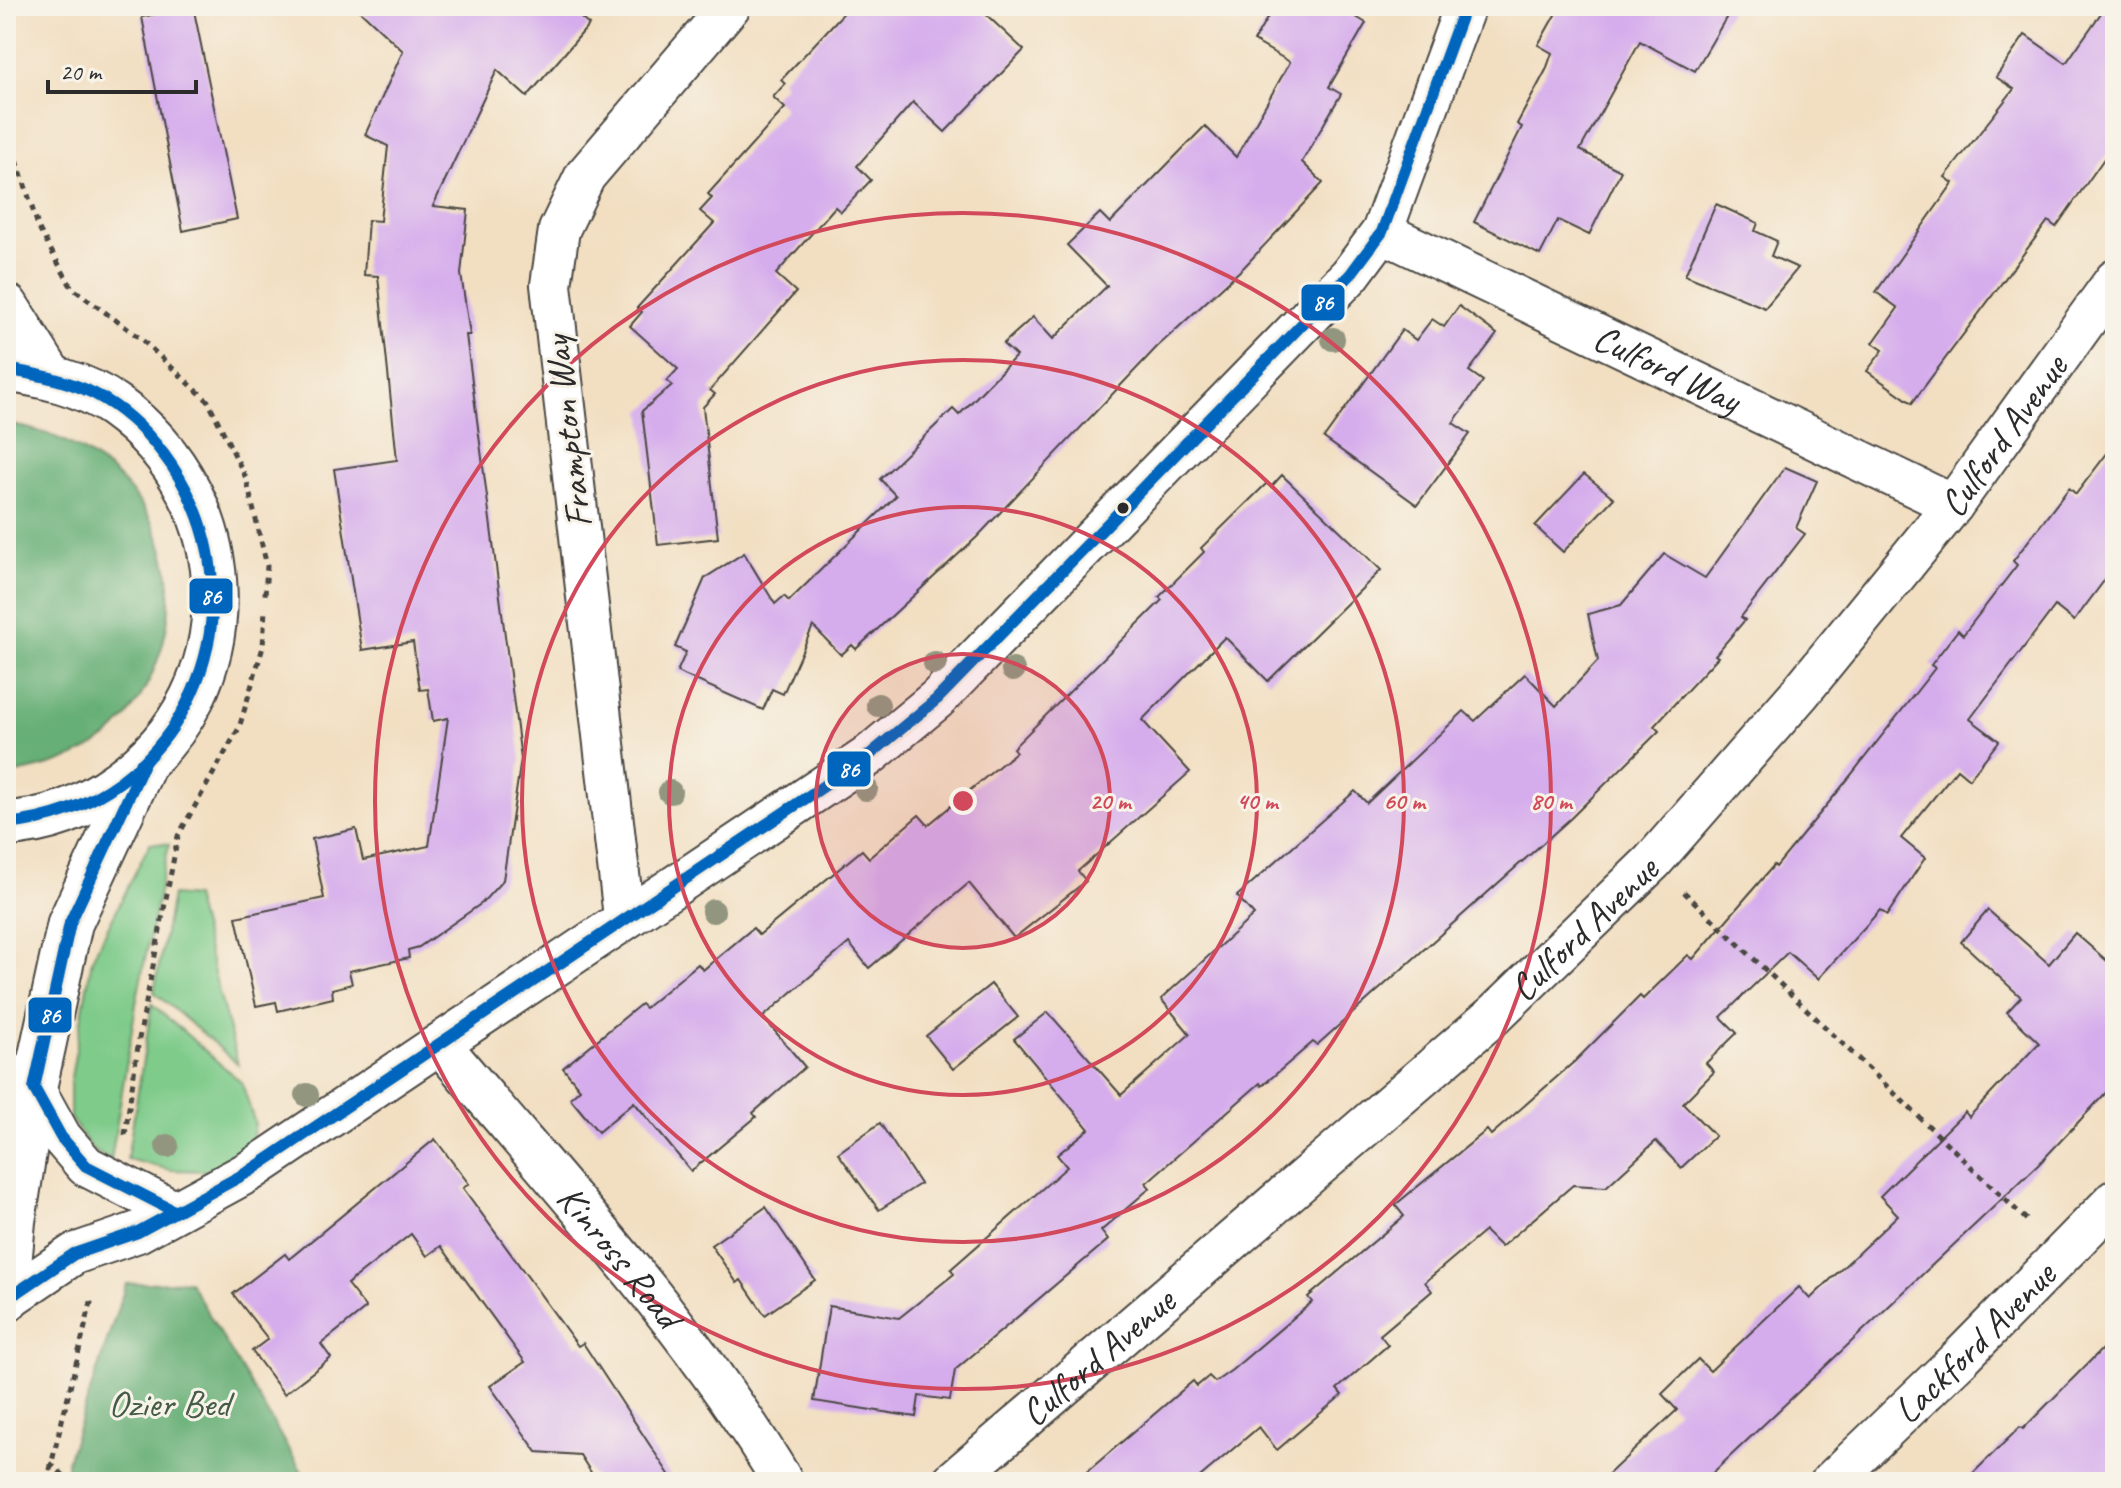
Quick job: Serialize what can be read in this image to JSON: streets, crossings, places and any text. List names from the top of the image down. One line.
{"streets":{"street":["Culford Way","Frampton Way","Culford Avenue","Kinross Road","Lackford Avenue"]},"crossings":[["Culford Way","Culford Avenue"]],"parks":["Ozier Bed"],"lines":["transit line 86"],"scale_bar":"20 m","rings":["20 m","40 m","60 m","80 m"]}
